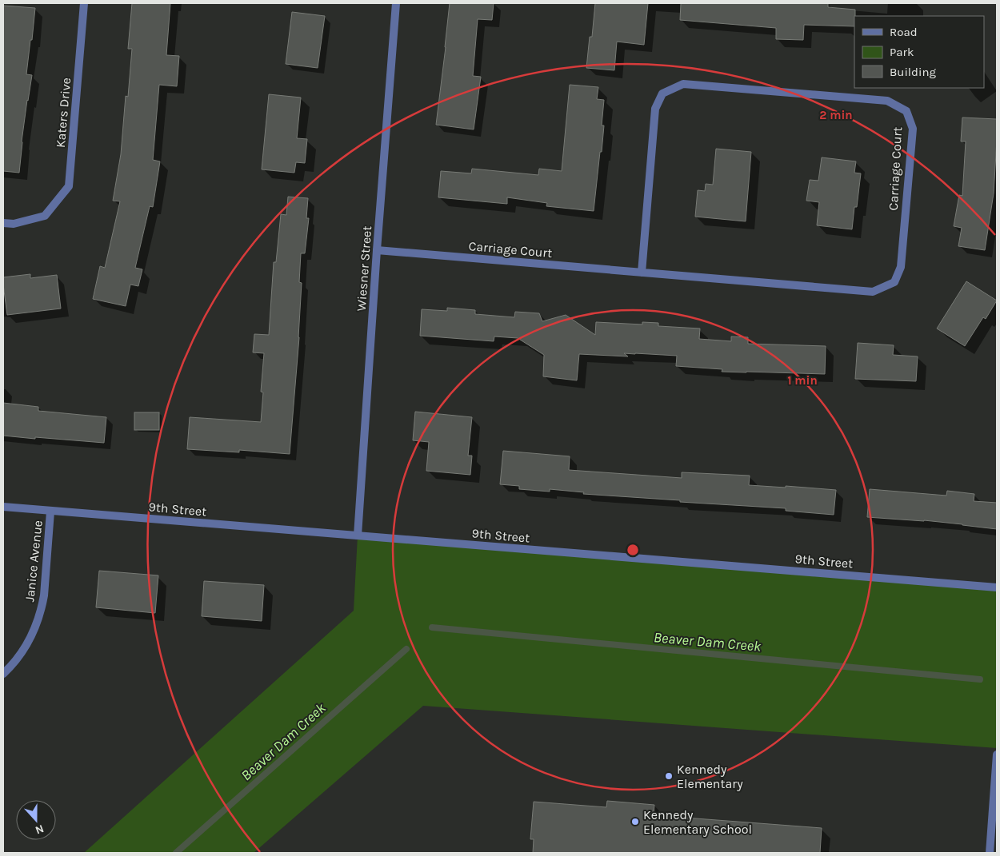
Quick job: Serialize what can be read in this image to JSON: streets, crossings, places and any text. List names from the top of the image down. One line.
{"streets":{"street":["Katers Drive","Carriage Court","Wiesner Street","9th Street","Janice Avenue"]},"crossings":[["Carriage Court","Wiesner Street"],["Wiesner Street","9th Street"],["9th Street","Janice Avenue"]],"water":["Beaver Dam Creek"],"places":["Kennedy Elementary","Kennedy Elementary School"],"legend":["Road","Park","Building"],"north":"bottom","rings":["2 min","1 min"]}
